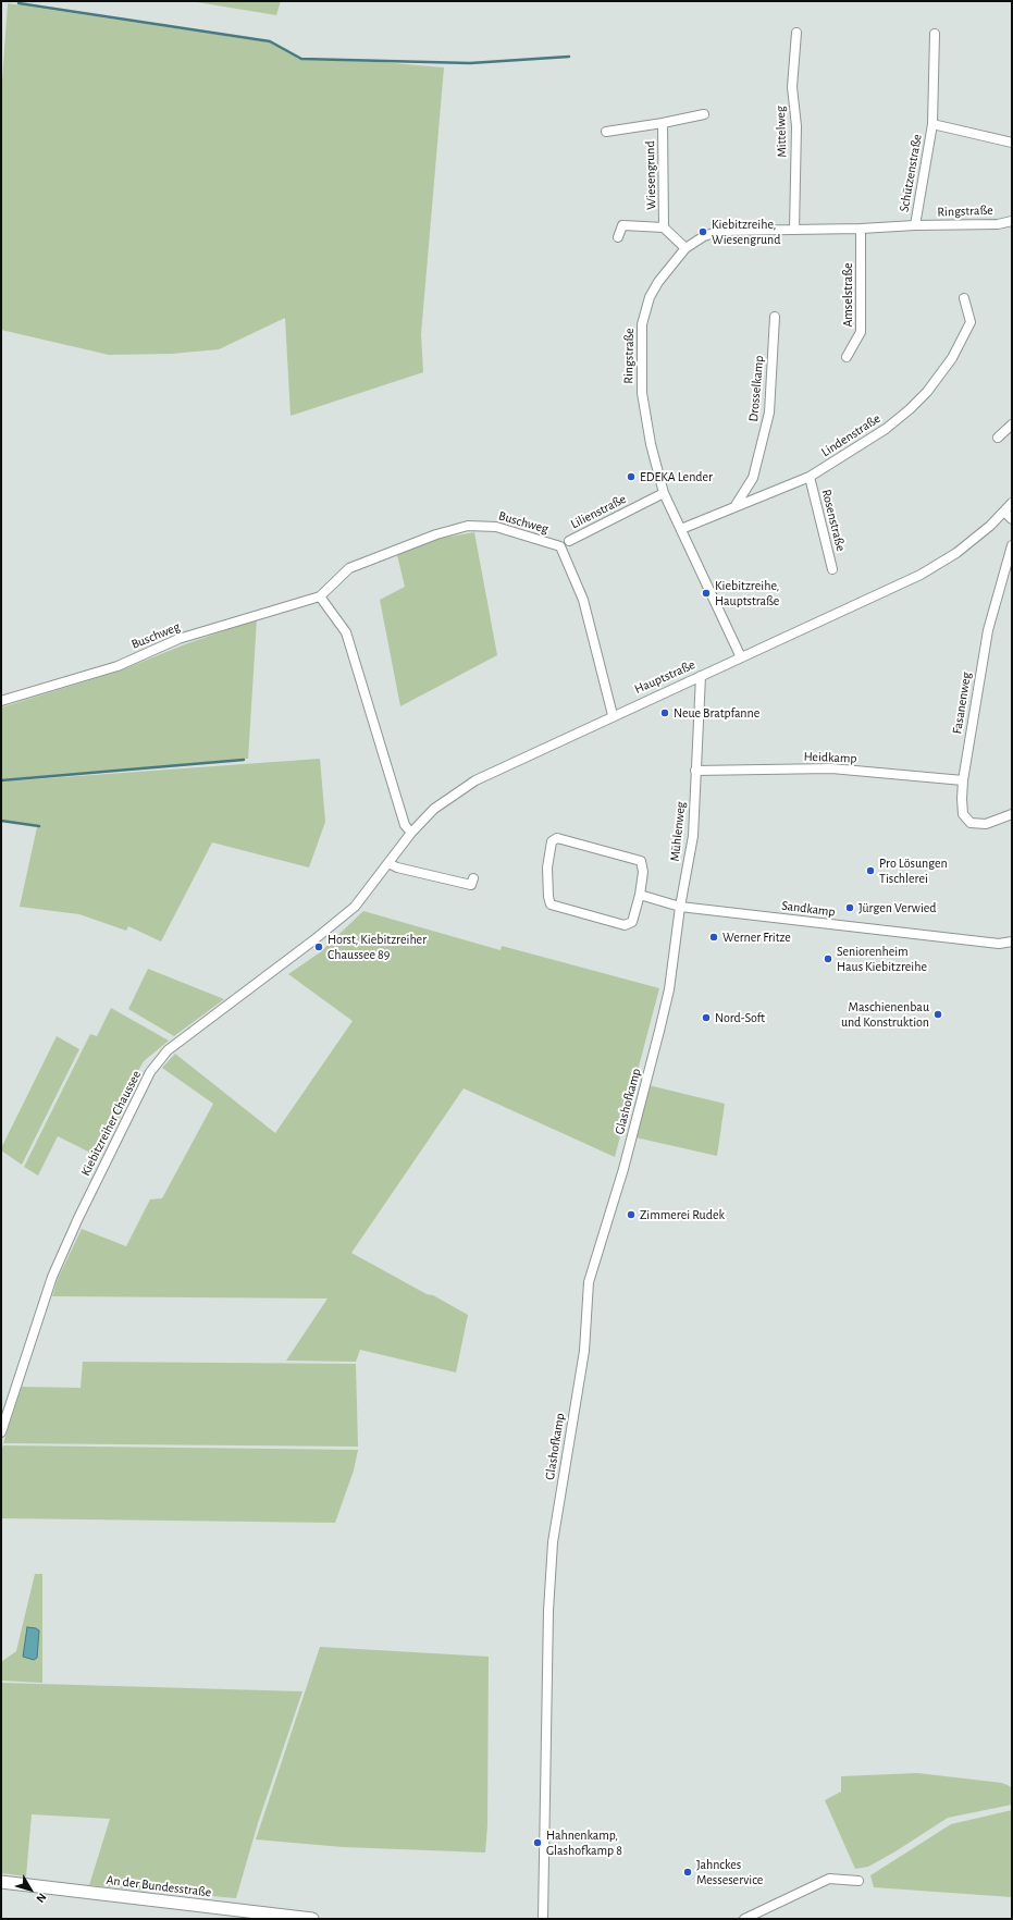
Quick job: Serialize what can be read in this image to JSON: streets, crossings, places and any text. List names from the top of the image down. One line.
{"streets":{"main road":["An der Bundesstraße"],"street":["Mittelweg","Schützenstraße","Wiesengrund","Ringstraße","Amselstraße","Drosselkamp","Lindenstraße","Lilienstraße","Rosenstraße","Buschweg","Hauptstraße","Fasanenweg","Heidkamp","Mühlenweg","Sandkamp","Glashofkamp","Kiebitzreiher Chaussee"]},"crossings":[["Mittelweg","Ringstraße"],["Schützenstraße","Ringstraße"],["Wiesengrund","Ringstraße"],["Ringstraße","Amselstraße"],["Ringstraße","Lindenstraße"],["Ringstraße","Lilienstraße"],["Ringstraße","Hauptstraße"],["Drosselkamp","Lindenstraße"],["Lindenstraße","Rosenstraße"],["Buschweg","Hauptstraße"],["Hauptstraße","Mühlenweg"],["Hauptstraße","Kiebitzreiher Chaussee"],["Fasanenweg","Heidkamp"],["Heidkamp","Mühlenweg"],["Mühlenweg","Sandkamp"],["Mühlenweg","Glashofkamp"]],"places":["Kiebitzreihe, Wiesengrund","EDEKA Lender","Kiebitzreihe, Hauptstraße","Neue Bratpfanne","Pro Lösungen Tischlerei","Jürgen Verwied","Werner Fritze","Horst, Kiebitzreiher Chaussee 89","Seniorenheim Haus Kiebitzreihe","Maschienenbau und Konstruktion","Nord-Soft","Zimmerei Rudek","Hahnenkamp, Glashofkamp 8","Jahnckes Messeservice"],"north":"bottom right"}
